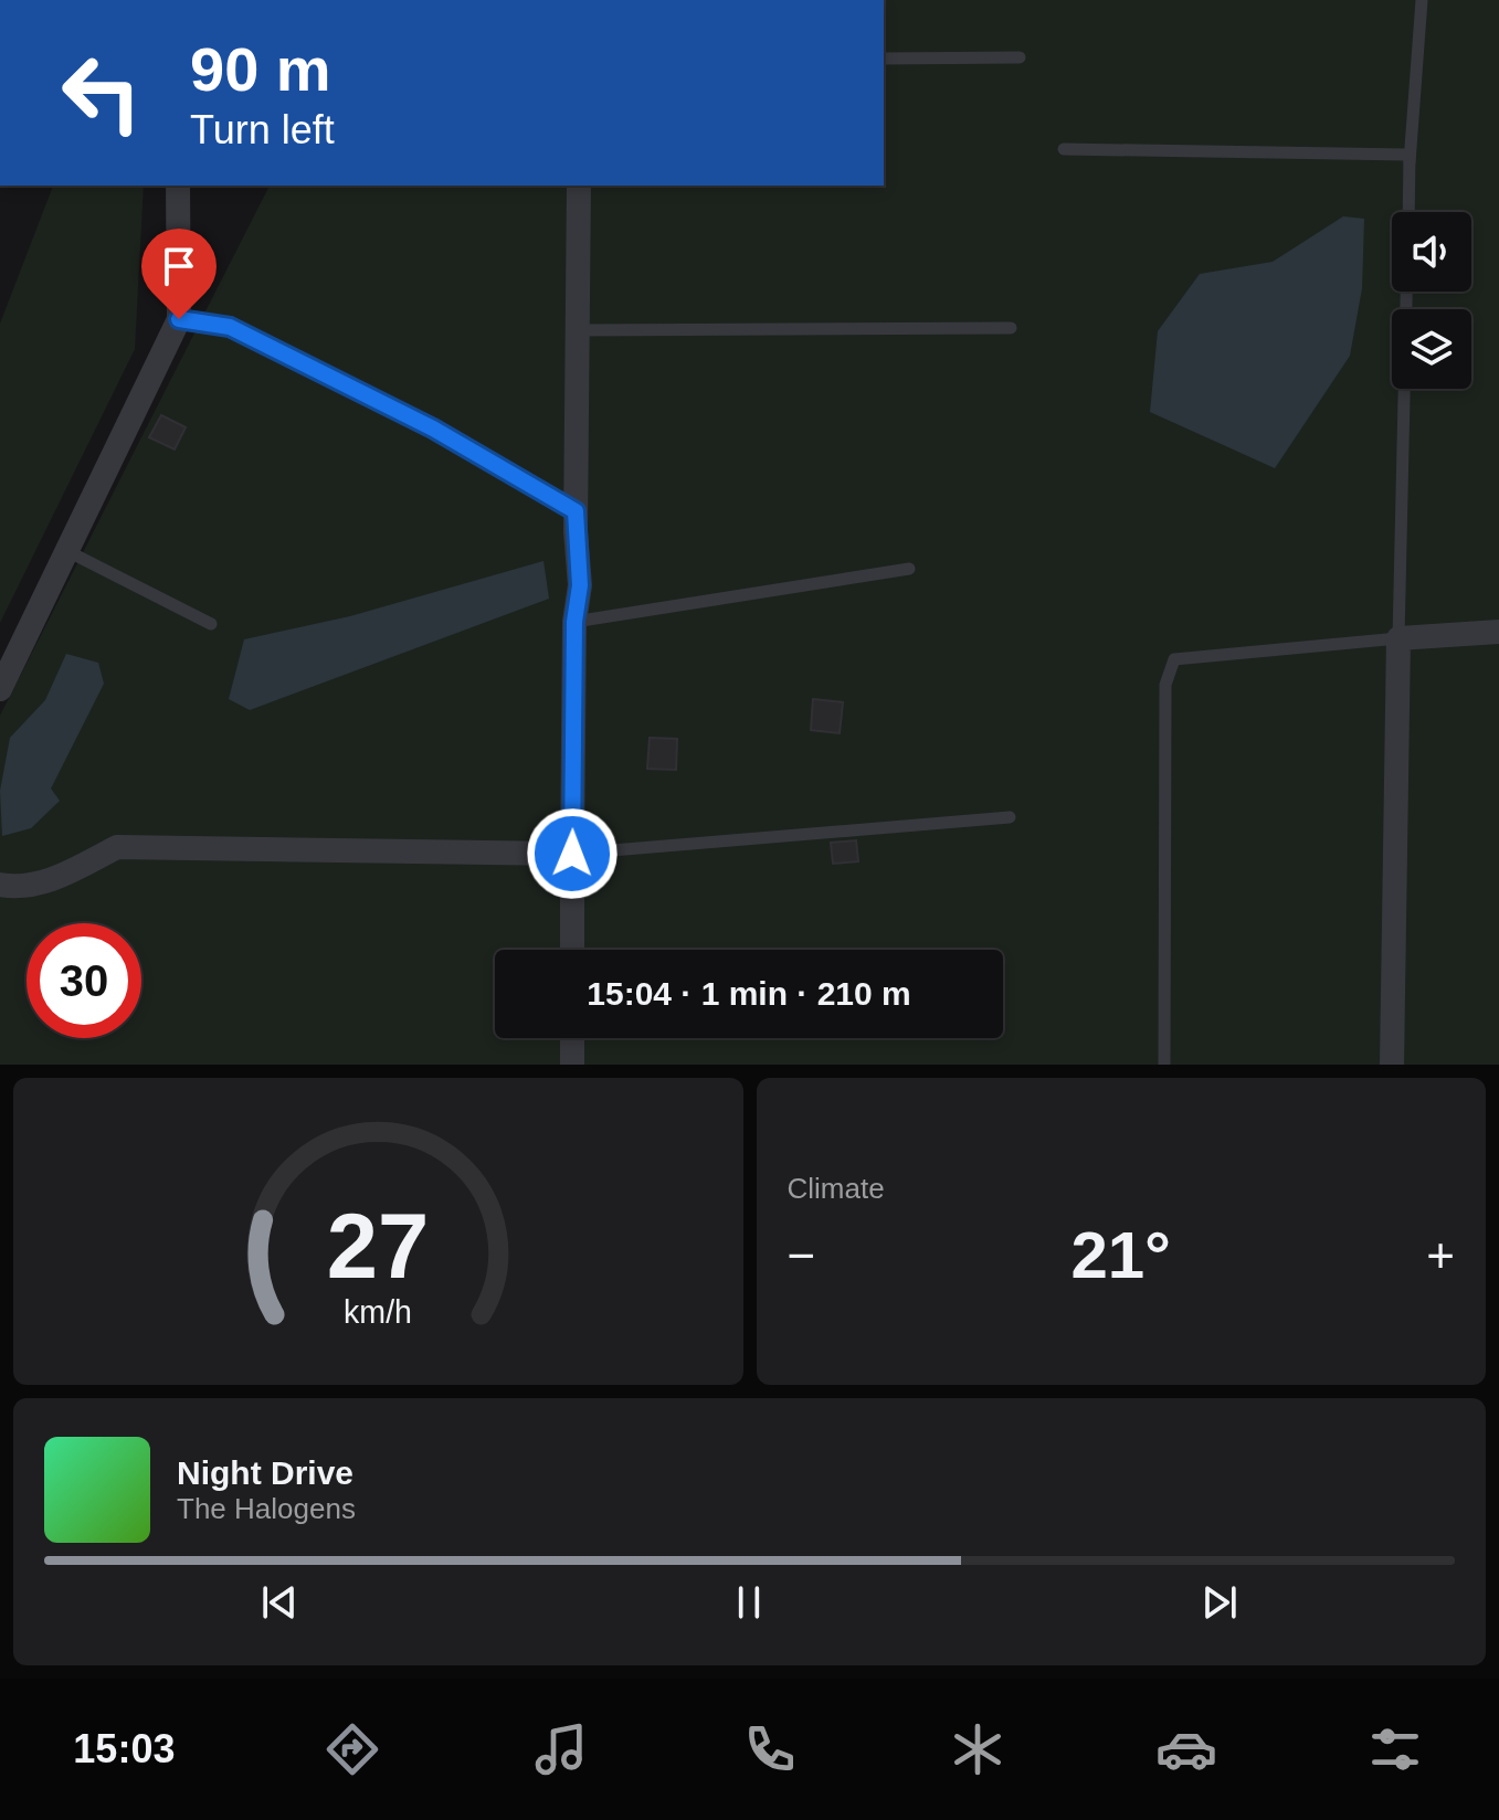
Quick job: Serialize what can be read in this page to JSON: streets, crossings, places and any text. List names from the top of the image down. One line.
{"page":{"turn":["90 m","Turn left"],"limit":"30","trip":"15:04 · 1 min · 210 m","tile":"Climate","heat":["−","21°","+"],"song":["Night Drive","The Halogens"],"tabs":"15:03","gauge":["27","km/h"]}}
